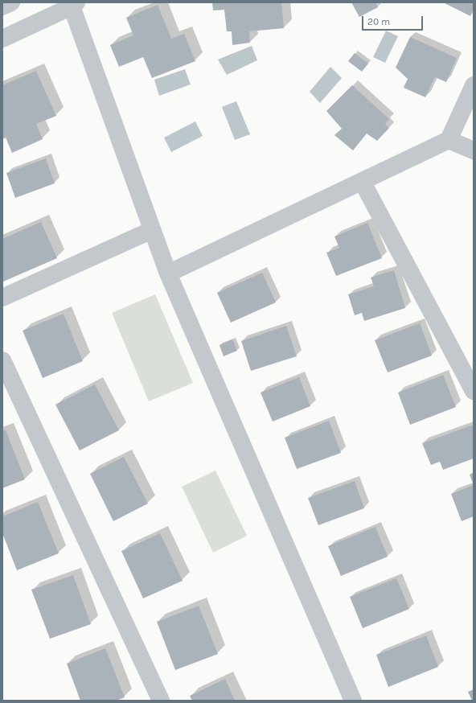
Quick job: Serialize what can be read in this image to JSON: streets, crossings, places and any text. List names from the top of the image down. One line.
{"scale_bar":"20 m"}
